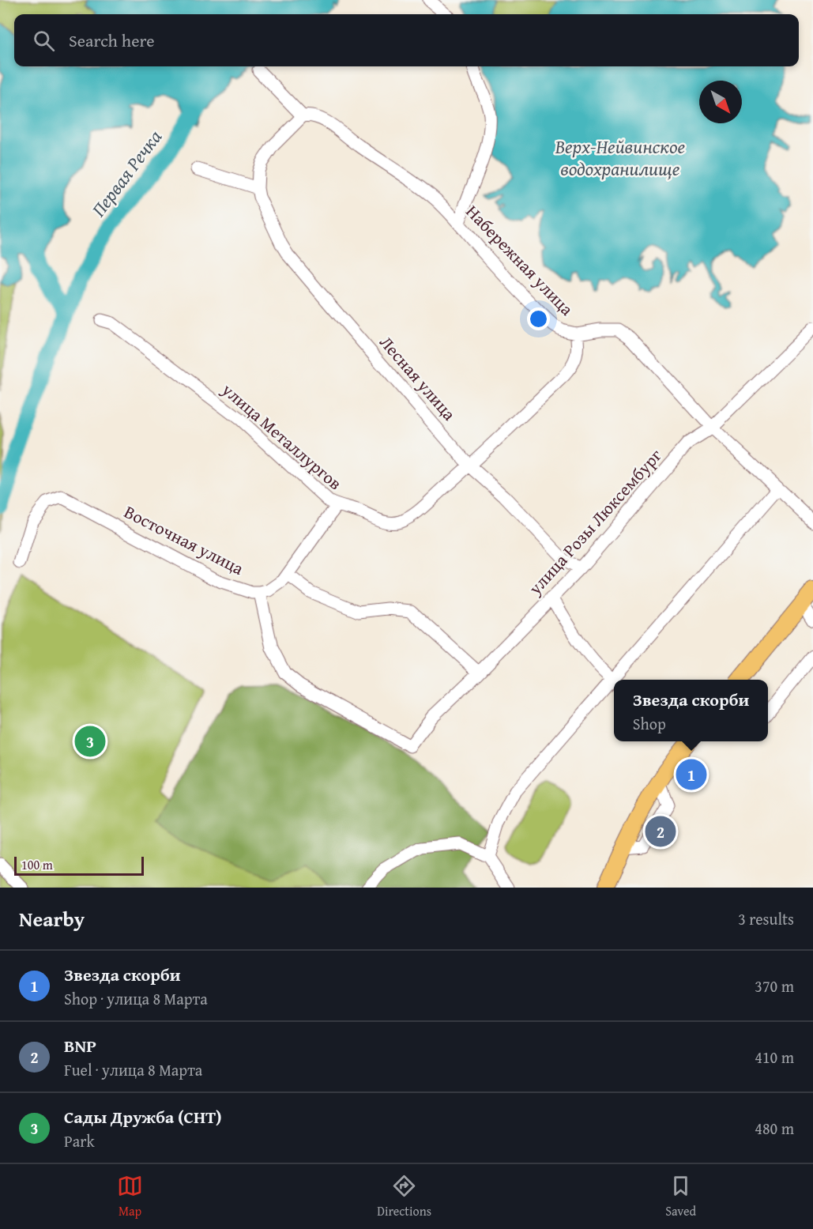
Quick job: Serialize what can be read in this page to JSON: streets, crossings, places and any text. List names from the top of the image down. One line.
{"streets":{"street":["Набережная улица","Лесная улица","улица Металлургов","улица Розы Люксембург","Восточная улица"]},"crossings":[["Набережная улица","Лесная улица"],["Набережная улица","улица Металлургов"],["Набережная улица","улица Розы Люксембург"],["Лесная улица","улица Металлургов"],["Лесная улица","улица Розы Люксембург"],["улица Металлургов","Восточная улица"],["улица Розы Люксембург","Восточная улица"]],"water":["Верх-Нейвинское водохранилище","Первая Речка"],"scale_bar":"100 m","north":"bottom right","page":{"search":"Search here","popup":["Звезда скорби","Shop"],"pins":["3","1","2"],"scale":"100 m","heading":["Nearby","3 results"],"list":[{"mark":"1","name":"Звезда скорби","note":"Shop · улица 8 Марта","value":"370 m"},{"mark":"2","name":"BNP","note":"Fuel · улица 8 Марта","value":"410 m"},{"mark":"3","name":"Сады Дружба (СНТ)","note":"Park","value":"480 m"}],"nav":["Map","Directions","Saved"]}}
